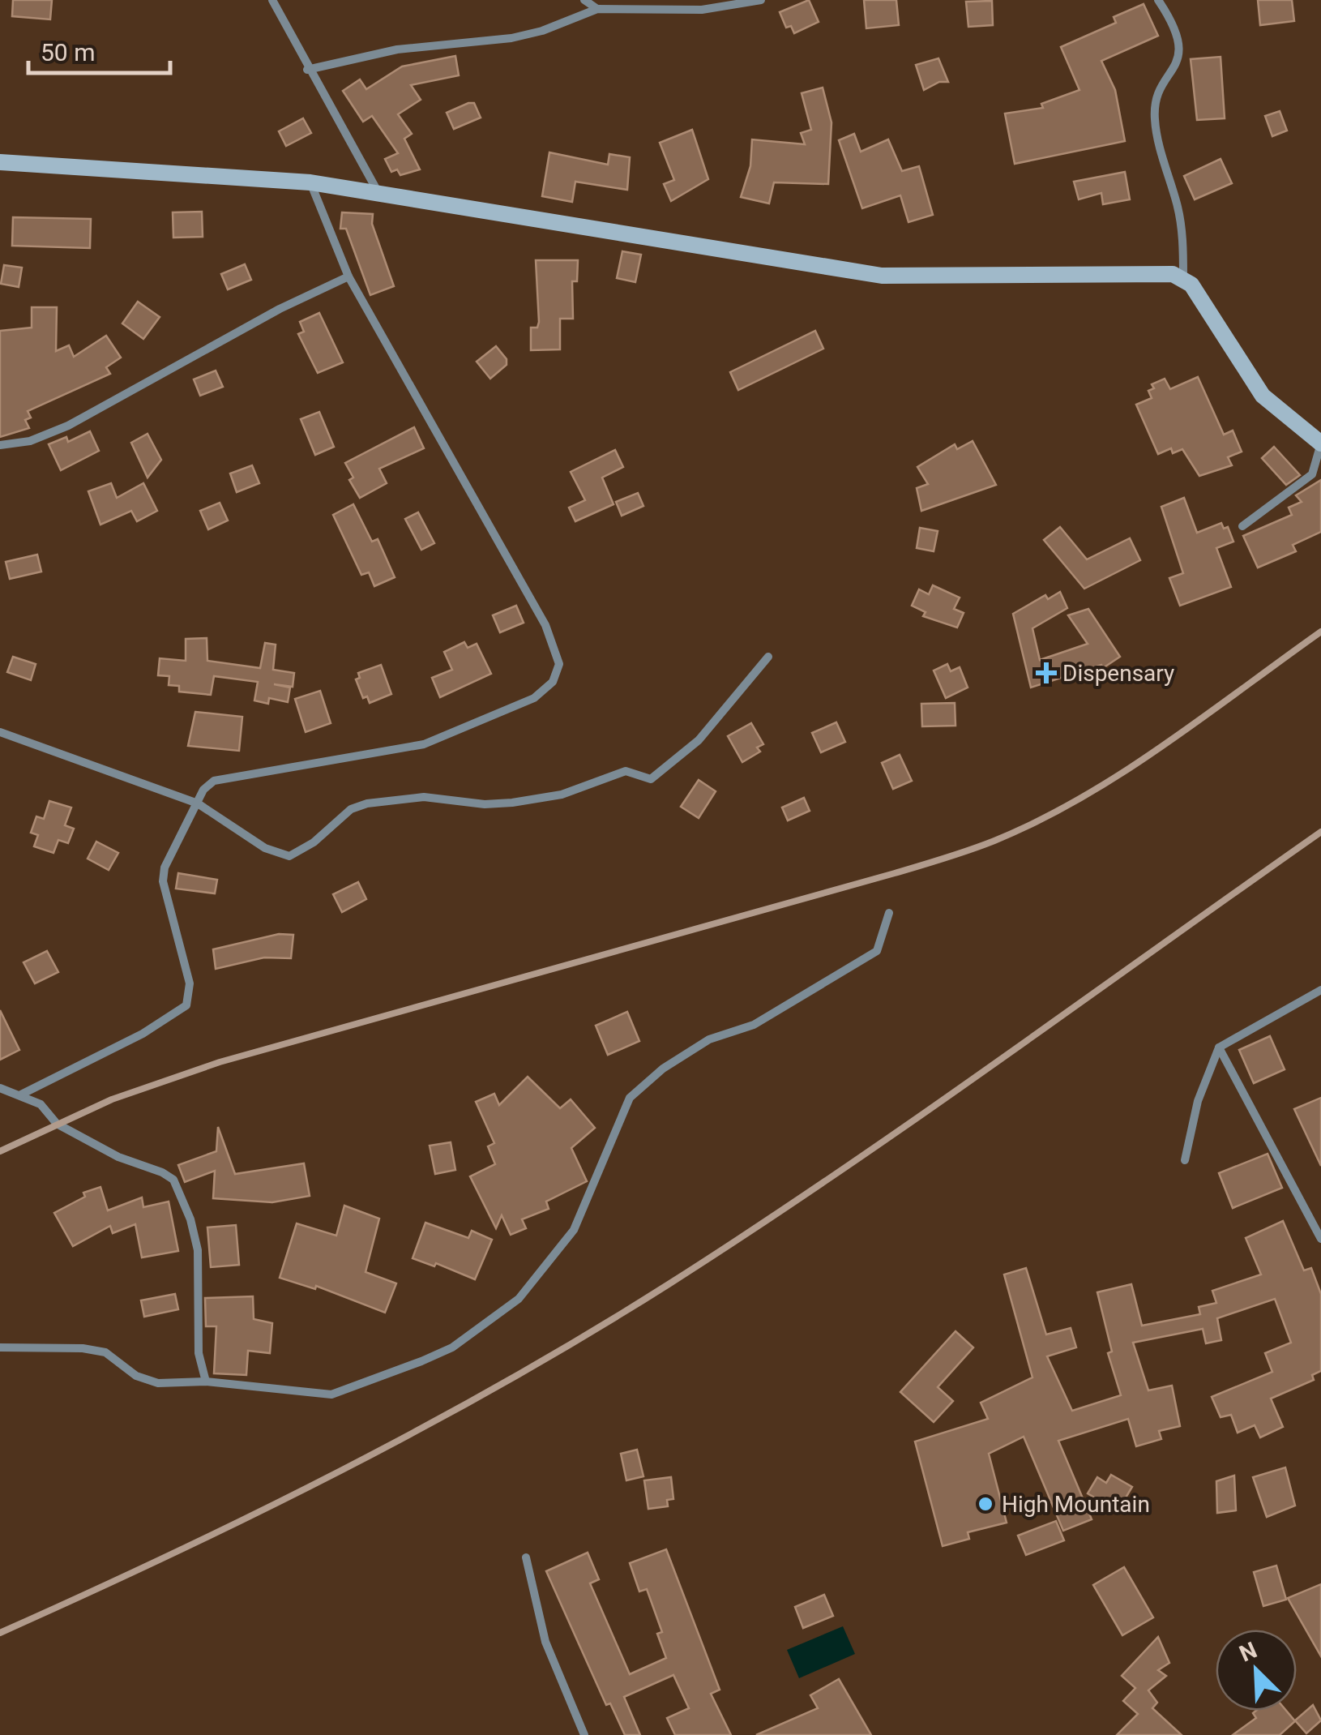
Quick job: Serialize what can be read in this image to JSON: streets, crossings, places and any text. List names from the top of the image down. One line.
{"places":{"health":["Dispensary"],"other":["High Mountain"]},"scale_bar":"50 m","north":"top left"}
